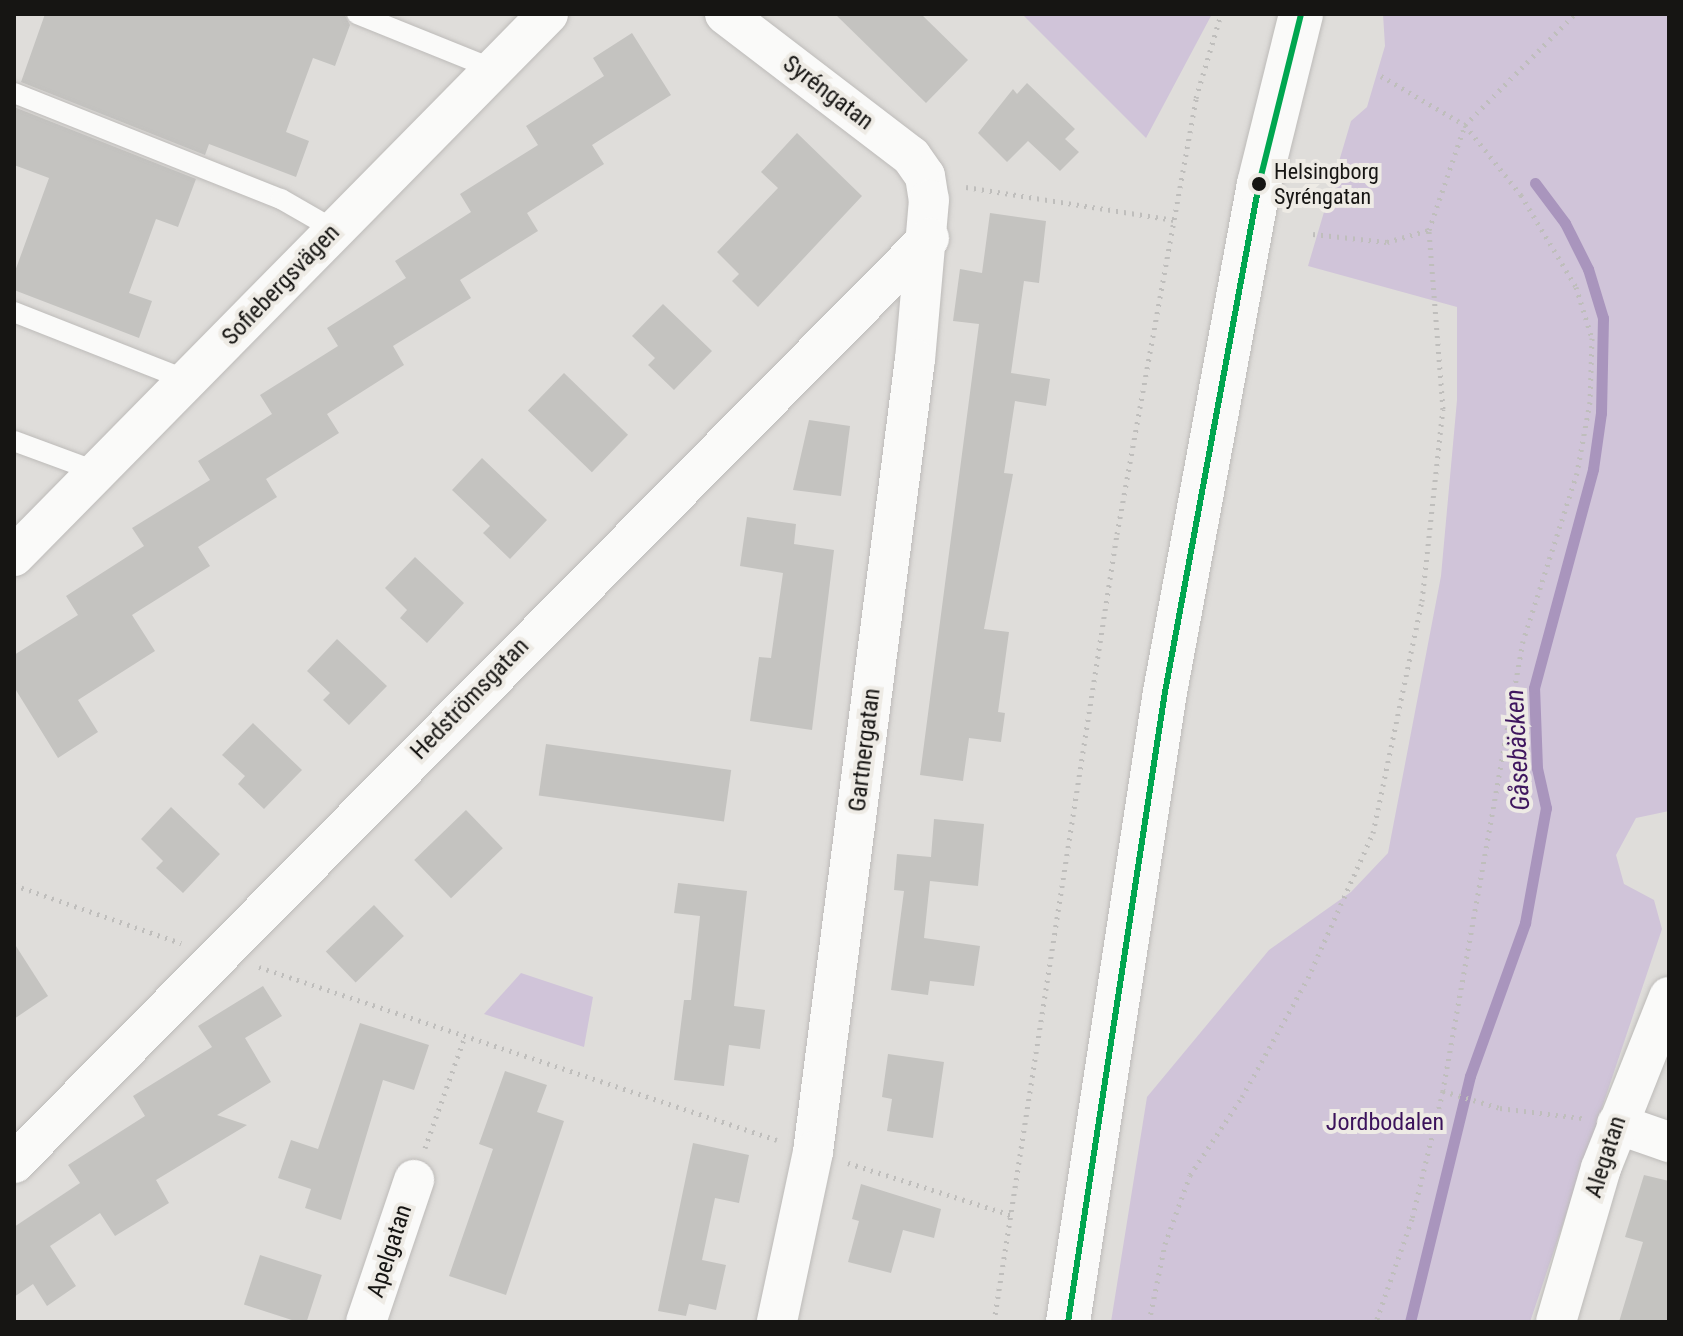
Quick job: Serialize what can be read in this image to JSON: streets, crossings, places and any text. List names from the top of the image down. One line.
{"streets":{"street":["Syréngatan","Sofiebergsvägen","Hedströmsgatan","Gartnergatan","Alegatan","Apelgatan"]},"crossings":[["Syréngatan","Gartnergatan"],["Hedströmsgatan","Gartnergatan"]],"water":["Gåsebäcken"],"parks":["Jordbodalen"],"places":["Helsingborg Syréngatan"]}
